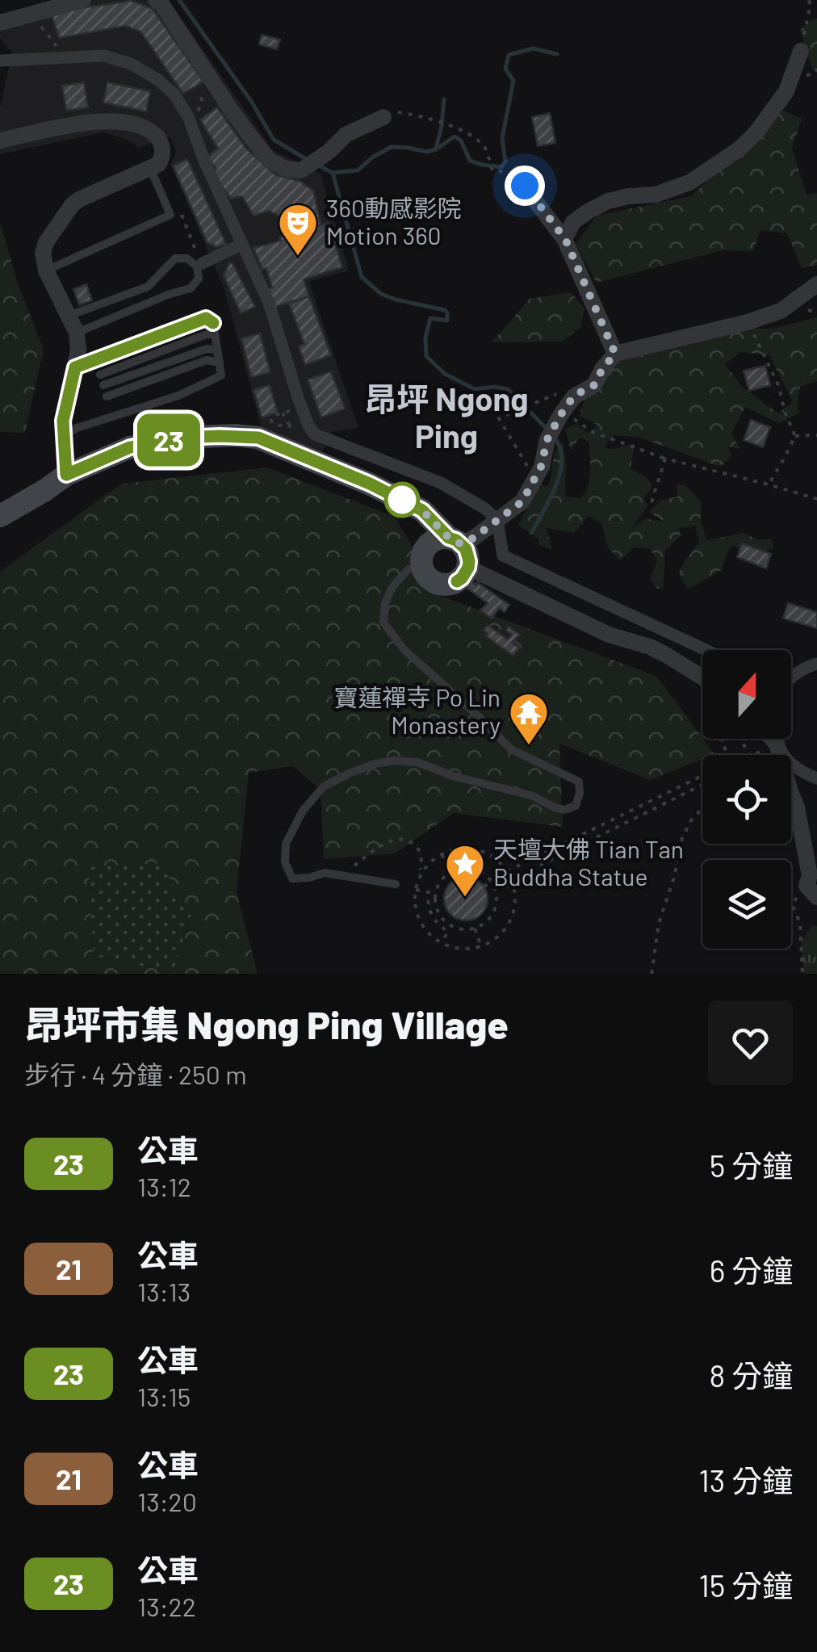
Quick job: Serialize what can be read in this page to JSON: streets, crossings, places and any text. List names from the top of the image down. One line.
{"districts":["昂坪 Ngong Ping"],"places":{"theatre":["360動感影院 Motion 360"],"temple":["寶蓮禪寺 Po Lin Monastery"],"place":["天壇大佛 Tian Tan Buddha Statue"]},"lines":["bus line 23"],"north":"top","page":{"on_map":"23","heading":["昂坪市集 Ngong Ping Village","步行 · 4 分鐘 · 250 m"],"list":[{"mark":"23","name":"公車","note":"13:12","value":"5 分鐘"},{"mark":"21","name":"公車","note":"13:13","value":"6 分鐘"},{"mark":"23","name":"公車","note":"13:15","value":"8 分鐘"},{"mark":"21","name":"公車","note":"13:20","value":"13 分鐘"},{"mark":"23","name":"公車","note":"13:22","value":"15 分鐘"}]}}
